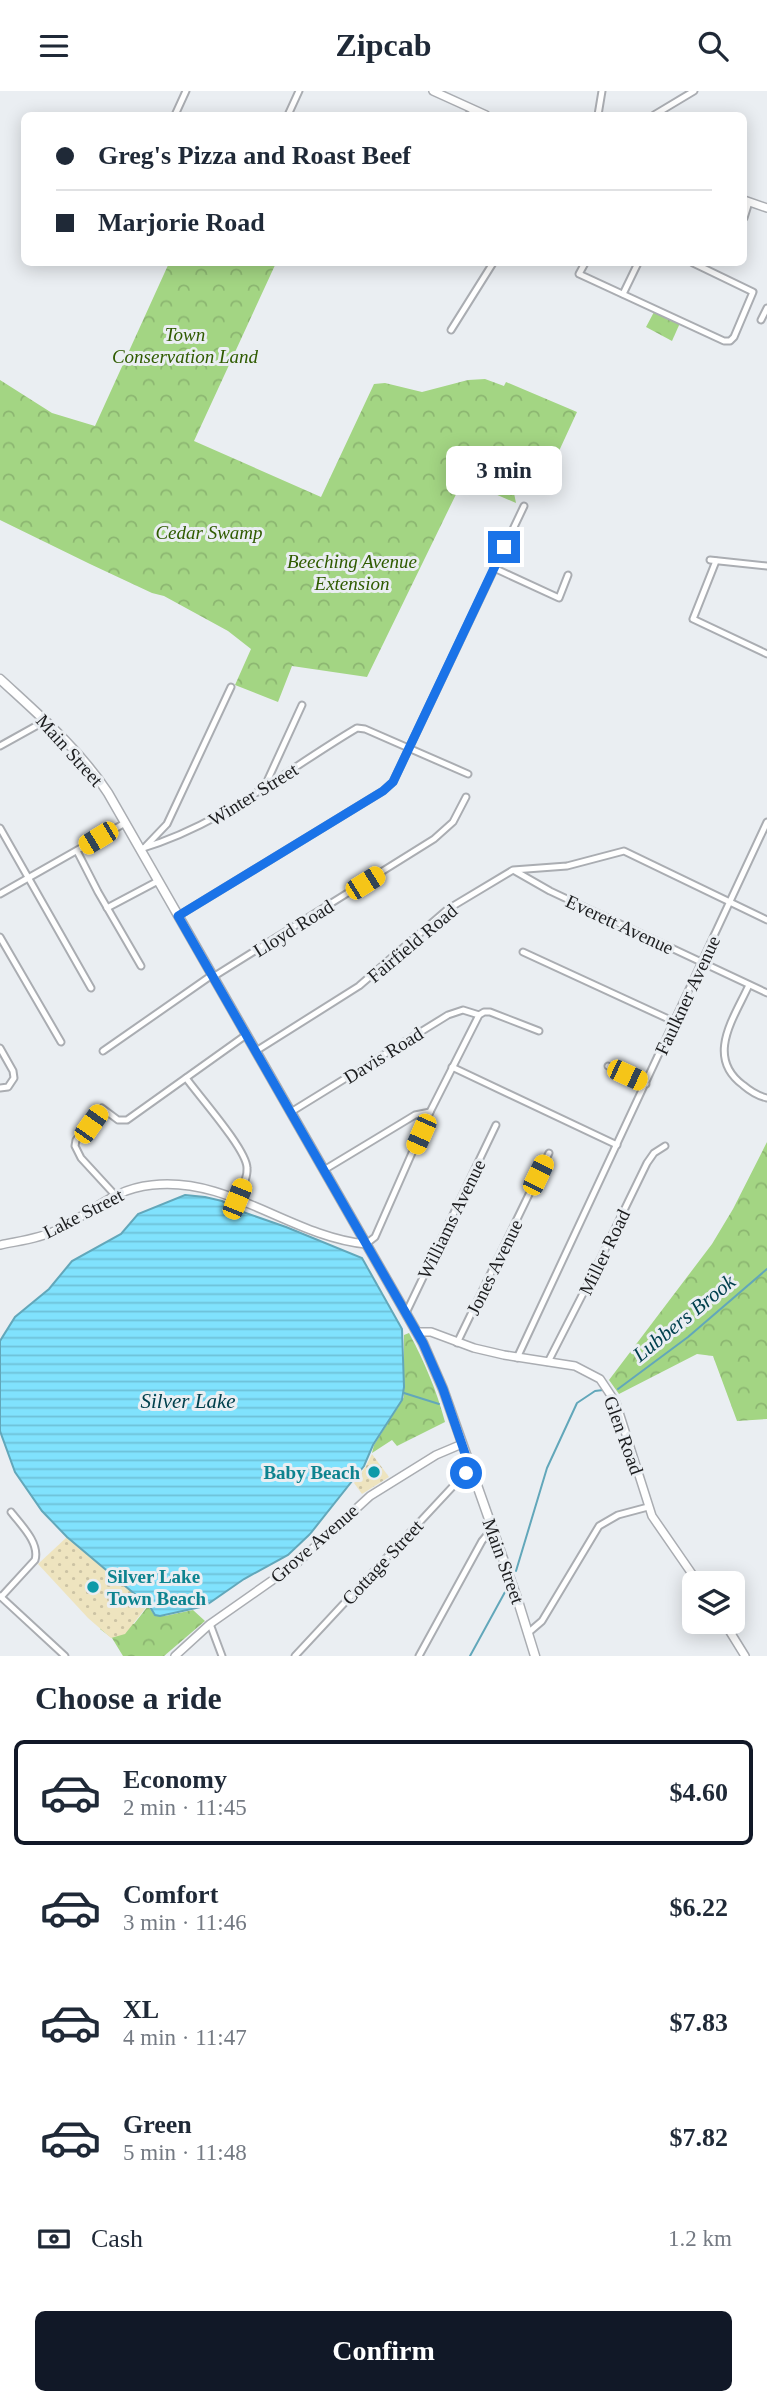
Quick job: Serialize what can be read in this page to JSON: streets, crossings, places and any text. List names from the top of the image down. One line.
{"streets":{"main road":["Main Street"],"street":["Winter Street","Everett Avenue","Lloyd Road","Fairfield Road","Faulkner Avenue","Davis Road","Lake Street","Williams Avenue","Miller Road","Jones Avenue","Glen Road","Grove Avenue","Cottage Street"]},"crossings":[["Main Street","Winter Street"],["Main Street","Lloyd Road"],["Main Street","Fairfield Road"],["Main Street","Davis Road"],["Main Street","Lake Street"],["Main Street","Williams Avenue"],["Main Street","Glen Road"],["Main Street","Grove Avenue"],["Main Street","Cottage Street"],["Everett Avenue","Fairfield Road"],["Everett Avenue","Faulkner Avenue"],["Fairfield Road","Faulkner Avenue"],["Faulkner Avenue","Glen Road"],["Miller Road","Glen Road"],["Jones Avenue","Glen Road"]],"water":["Lubbers Brook","Silver Lake"],"parks":["Town Conservation Land","Cedar Swamp","Beeching Avenue Extension"],"places":["Baby Beach","Silver Lake Town Beach"],"page":{"header":"Zipcab","banner":["Greg's Pizza and Roast Beef","Marjorie Road"],"bubble":"3 min","heading":"Choose a ride","list":[{"name":"Economy","note":"2 min · 11:45","value":"$4.60"},{"name":"Comfort","note":"3 min · 11:46","value":"$6.22"},{"name":"XL","note":"4 min · 11:47","value":"$7.83"},{"name":"Green","note":"5 min · 11:48","value":"$7.82"}],"pay":["Cash","1.2 km"],"buttons":"Confirm"}}
